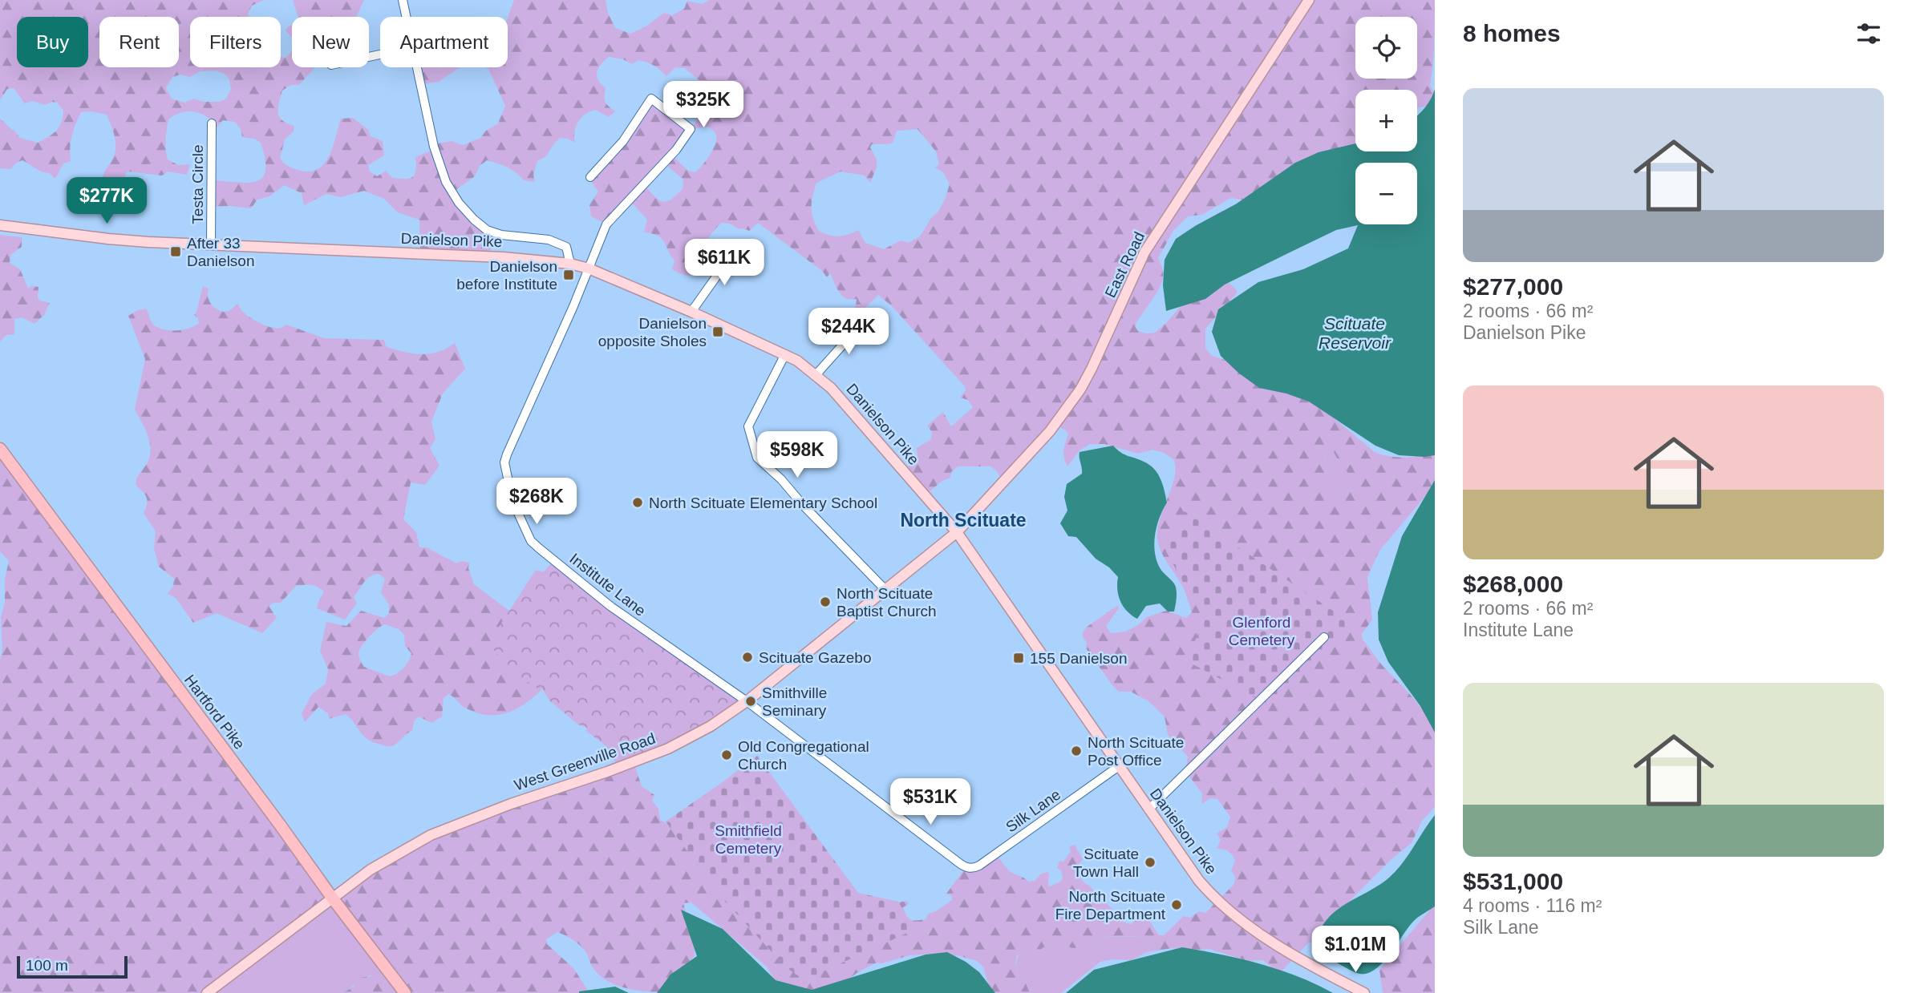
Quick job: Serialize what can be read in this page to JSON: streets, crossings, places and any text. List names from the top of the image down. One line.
{"streets":{"highway":["Hartford Pike"],"main road":["Danielson Pike","East Road","West Greenville Road"],"street":["Testa Circle","Institute Lane","Silk Lane"]},"crossings":[["Testa Circle","Danielson Pike"],["Danielson Pike","East Road"],["Danielson Pike","Institute Lane"],["Danielson Pike","West Greenville Road"],["Danielson Pike","Silk Lane"],["East Road","West Greenville Road"],["Institute Lane","West Greenville Road"],["Institute Lane","Silk Lane"],["Hartford Pike","West Greenville Road"],["West Greenville Road","Silk Lane"]],"districts":["North Scituate"],"water":["Scituate Reservoir"],"parks":["Glenford Cemetery","Smithfield Cemetery"],"places":{"transit":["After 33 Danielson","Danielson before Institute","Danielson opposite Sholes","155 Danielson"],"other":["North Scituate Elementary School","North Scituate Baptist Church","Scituate Gazebo","Smithville Seminary","North Scituate Post Office","Old Congregational Church","Scituate Town Hall","North Scituate Fire Department"]},"scale_bar":"100 m","page":{"heading":"8 homes","map_buttons":["+","−"],"chip":["Buy","Rent","Filters","New","Apartment"],"list":[{"name":"$277,000","note":"2 rooms · 66 m² · Danielson Pike"},{"name":"$268,000","note":"2 rooms · 66 m² · Institute Lane"},{"name":"$531,000","note":"4 rooms · 116 m² · Silk Lane"}],"price":["$325K","$277K","$611K","$244K","$598K","$268K","$531K","$1.01M"],"scale":"100 m"}}
